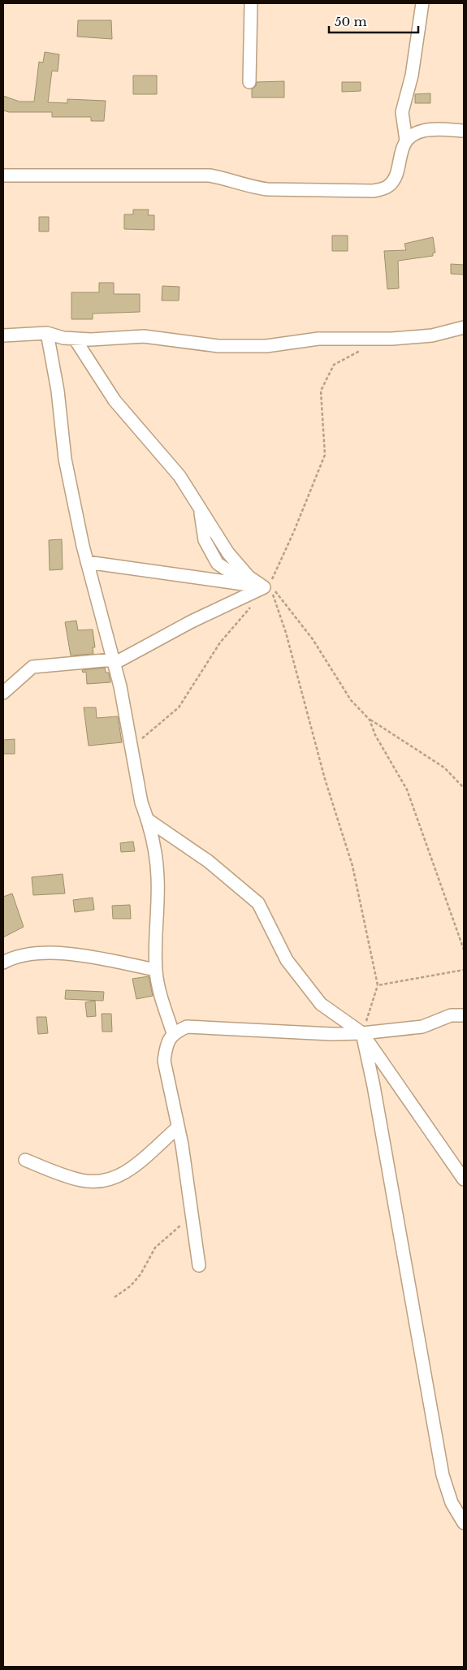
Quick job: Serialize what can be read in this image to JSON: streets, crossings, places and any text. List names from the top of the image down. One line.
{"scale_bar":"50 m"}
